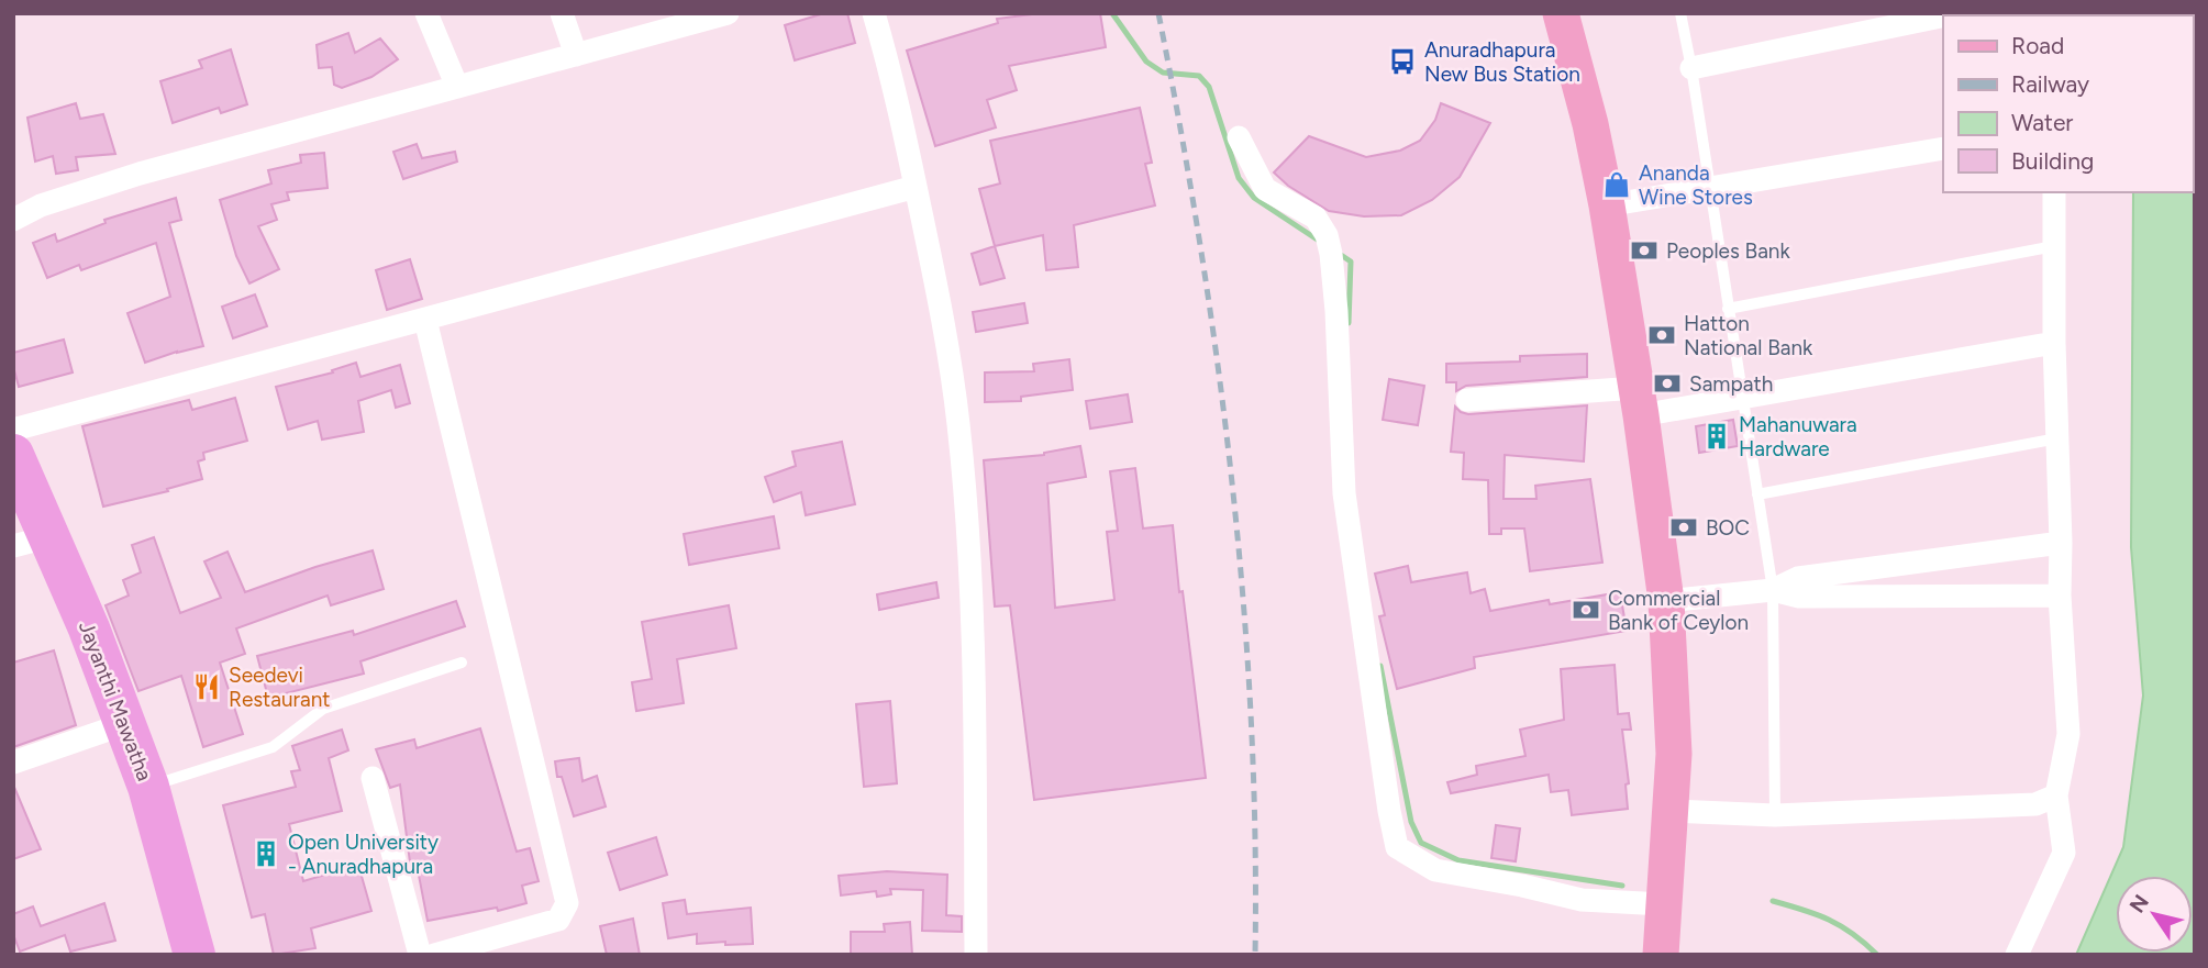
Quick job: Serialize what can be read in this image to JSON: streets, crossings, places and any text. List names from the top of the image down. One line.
{"streets":{"highway":["Jayanthi Mawatha"]},"places":{"bus stop":["Anuradhapura New Bus Station"],"shop":["Ananda Wine Stores"],"bank":["Peoples Bank","Hatton National Bank","Sampath","BOC","Commercial Bank of Ceylon"],"building":["Mahanuwara Hardware","Open University - Anuradhapura"],"restaurant":["Seedevi Restaurant"]},"legend":["Road","Railway","Water","Building"],"north":"top left"}
